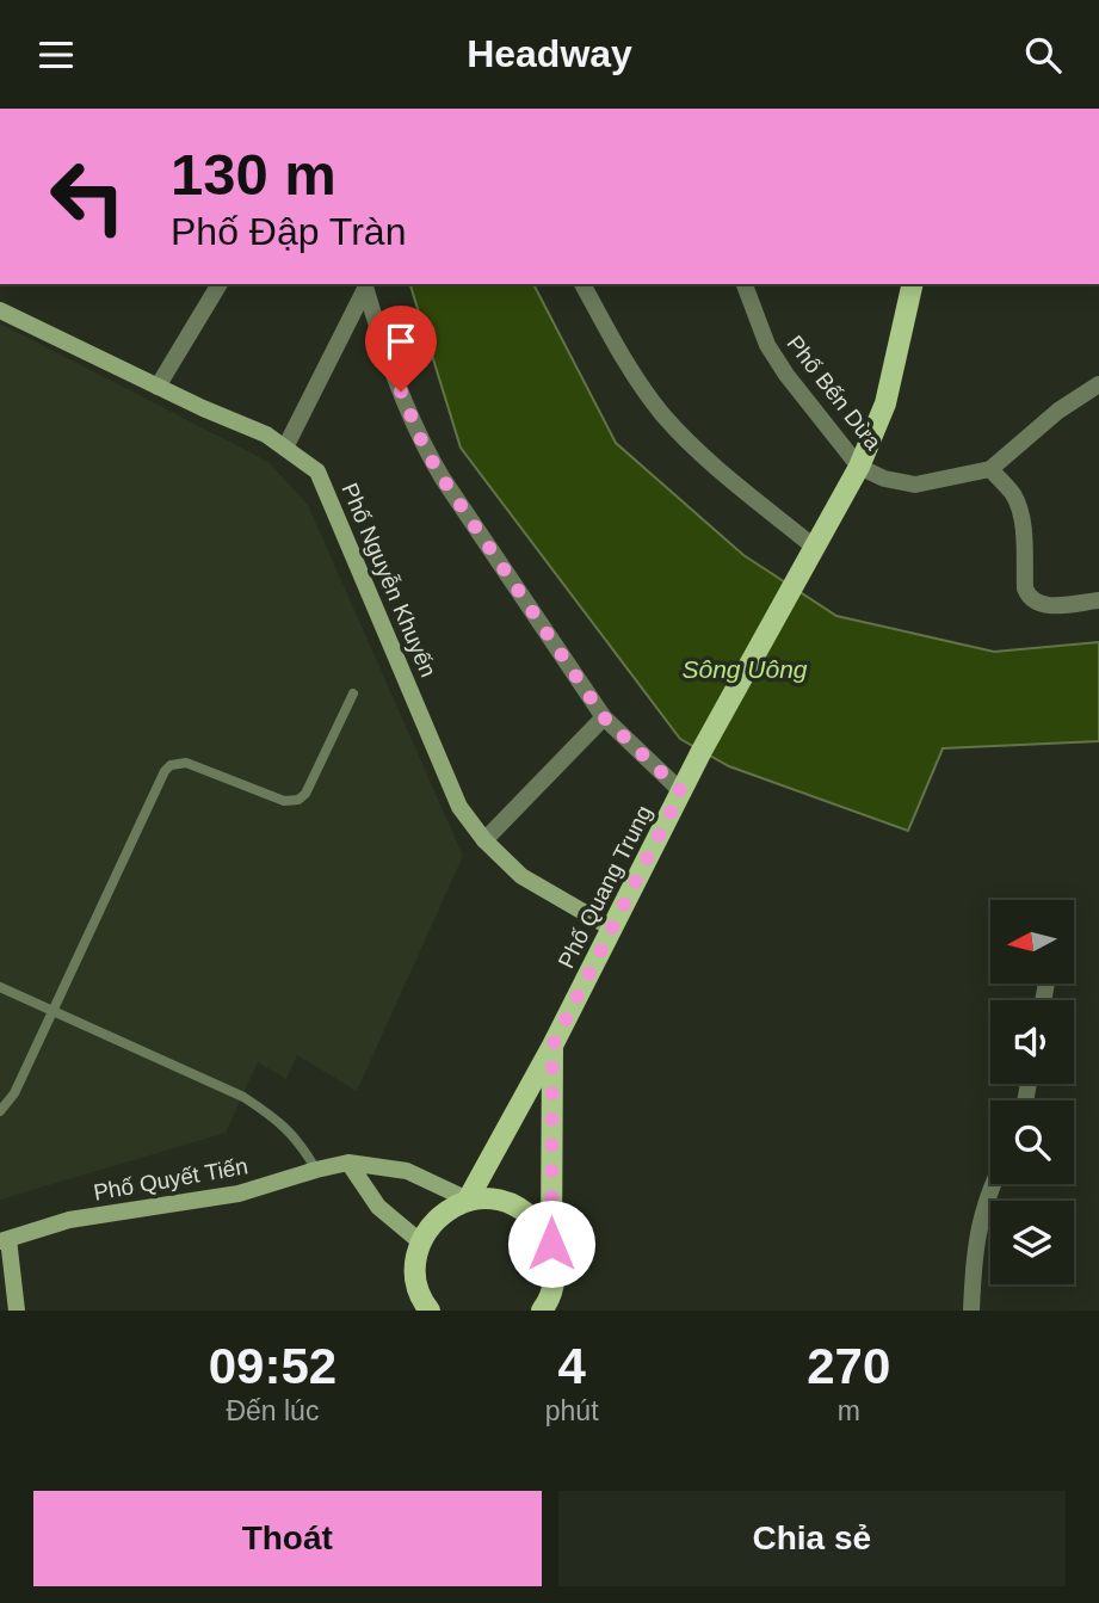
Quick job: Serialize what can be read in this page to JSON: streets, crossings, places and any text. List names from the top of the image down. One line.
{"streets":{"main road":["Phố Quang Trung"],"street":["Phố Bến Dừa","Phố Nguyễn Khuyến","Phố Quyết Tiến"]},"crossings":[["Phố Bến Dừa","Phố Quang Trung"],["Phố Nguyễn Khuyến","Phố Quang Trung"],["Phố Quang Trung","Phố Quyết Tiến"]],"water":["Sông Uông"],"north":"left","page":{"header":"Headway","turn":["130 m","Phố Đập Tràn"],"eta":["09:52","Đến lúc","4","phút","270","m"],"buttons":["Thoát","Chia sẻ"]}}
